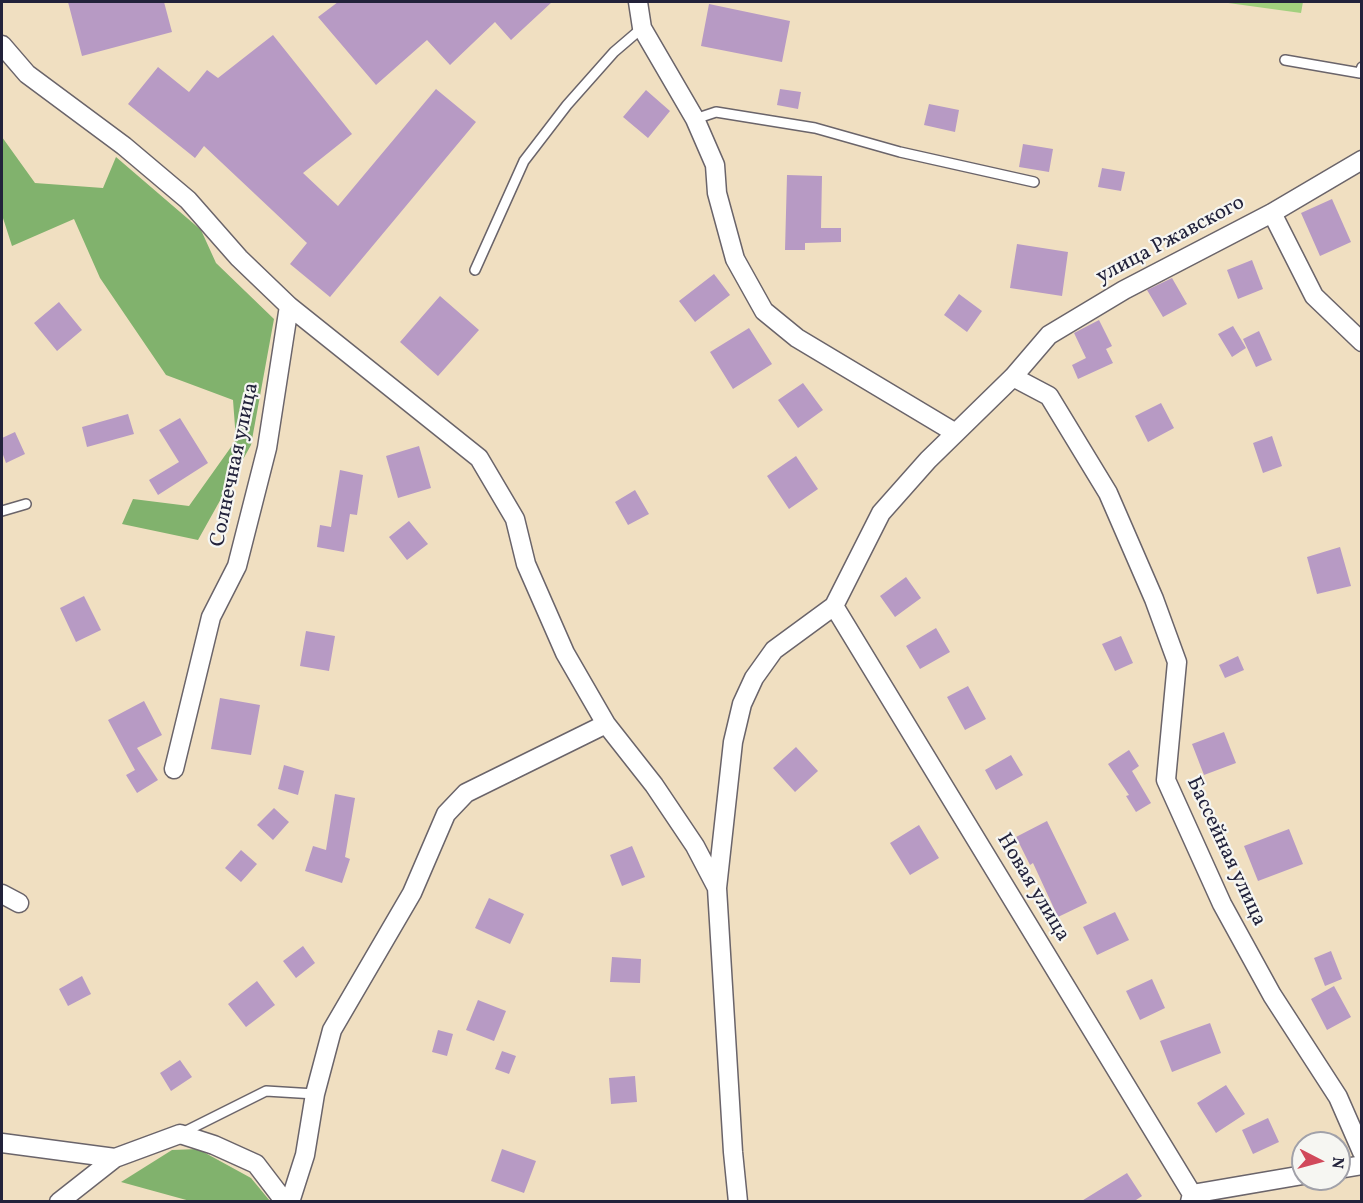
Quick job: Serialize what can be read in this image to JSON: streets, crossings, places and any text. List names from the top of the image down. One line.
{"streets":{"street":["улица Ржавского","Солнечная улица","Бассейная улица","Новая улица"]},"crossings":[["улица Ржавского","Бассейная улица"],["улица Ржавского","Новая улица"]],"north":"right"}
